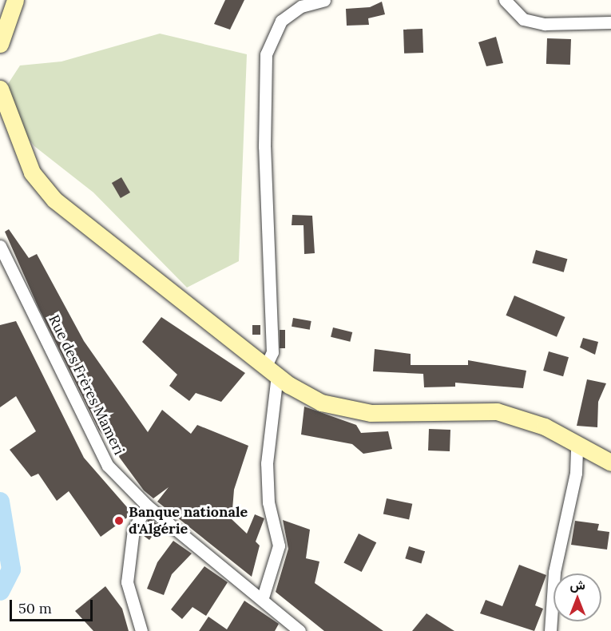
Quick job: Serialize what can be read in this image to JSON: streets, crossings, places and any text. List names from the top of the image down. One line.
{"streets":{"street":["Rue des Frères Mameri"]},"places":["Banque nationale d'Algérie"],"scale_bar":"50 m","north":"top"}
